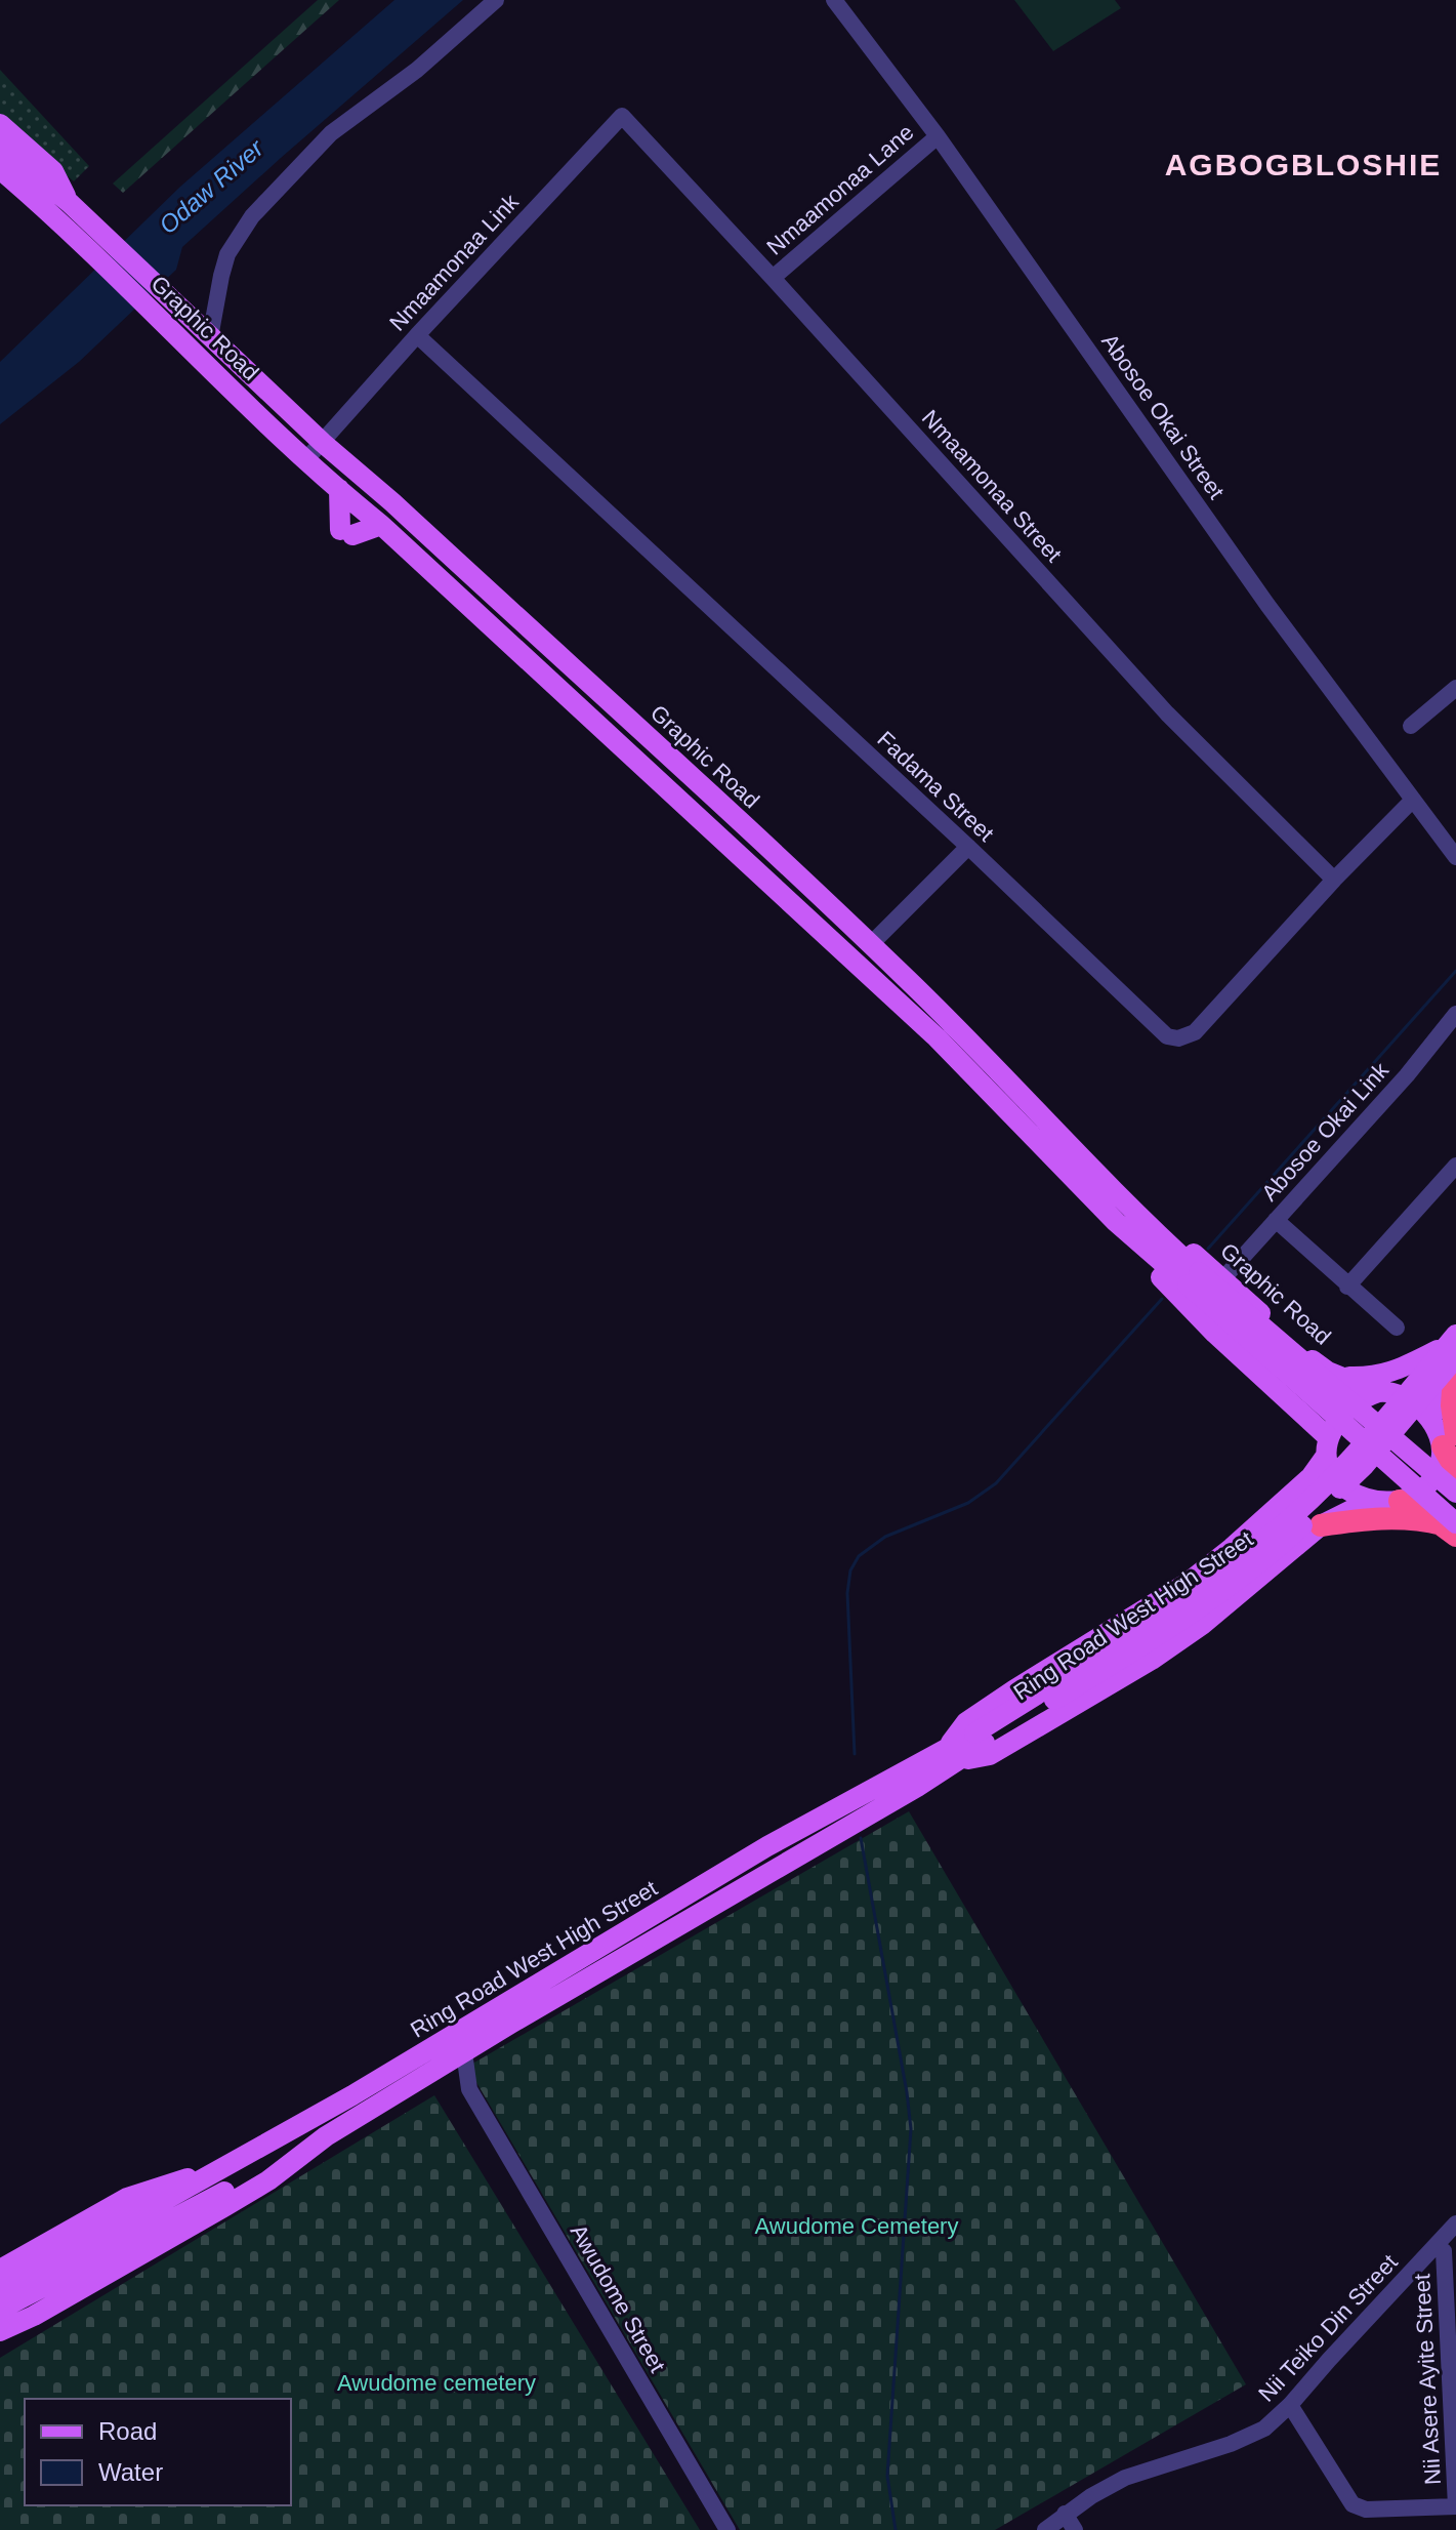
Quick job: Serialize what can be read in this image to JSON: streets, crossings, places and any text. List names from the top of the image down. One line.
{"streets":{"main road":["Graphic Road","Ring Road West High Street"],"street":["Nmaamonaa Lane","Nmaamonaa Link","Abosoe Okai Street","Nmaamonaa Street","Fadama Street","Abosoe Okai Link","Awudome Street","Nii Teiko Din Street","Nii Asere Ayite Street"]},"crossings":[["Nmaamonaa Lane","Abosoe Okai Street"],["Nmaamonaa Lane","Nmaamonaa Street"],["Nmaamonaa Link","Graphic Road"],["Nmaamonaa Link","Nmaamonaa Street"],["Nmaamonaa Link","Fadama Street"],["Graphic Road","Abosoe Okai Link"],["Graphic Road","Ring Road West High Street"],["Abosoe Okai Street","Fadama Street"],["Nmaamonaa Street","Fadama Street"],["Ring Road West High Street","Awudome Street"],["Nii Teiko Din Street","Nii Asere Ayite Street"]],"districts":["AGBOGBLOSHIE"],"water":["Odaw River"],"parks":["Awudome Cemetery","Awudome cemetery"],"legend":["Road","Water"]}
